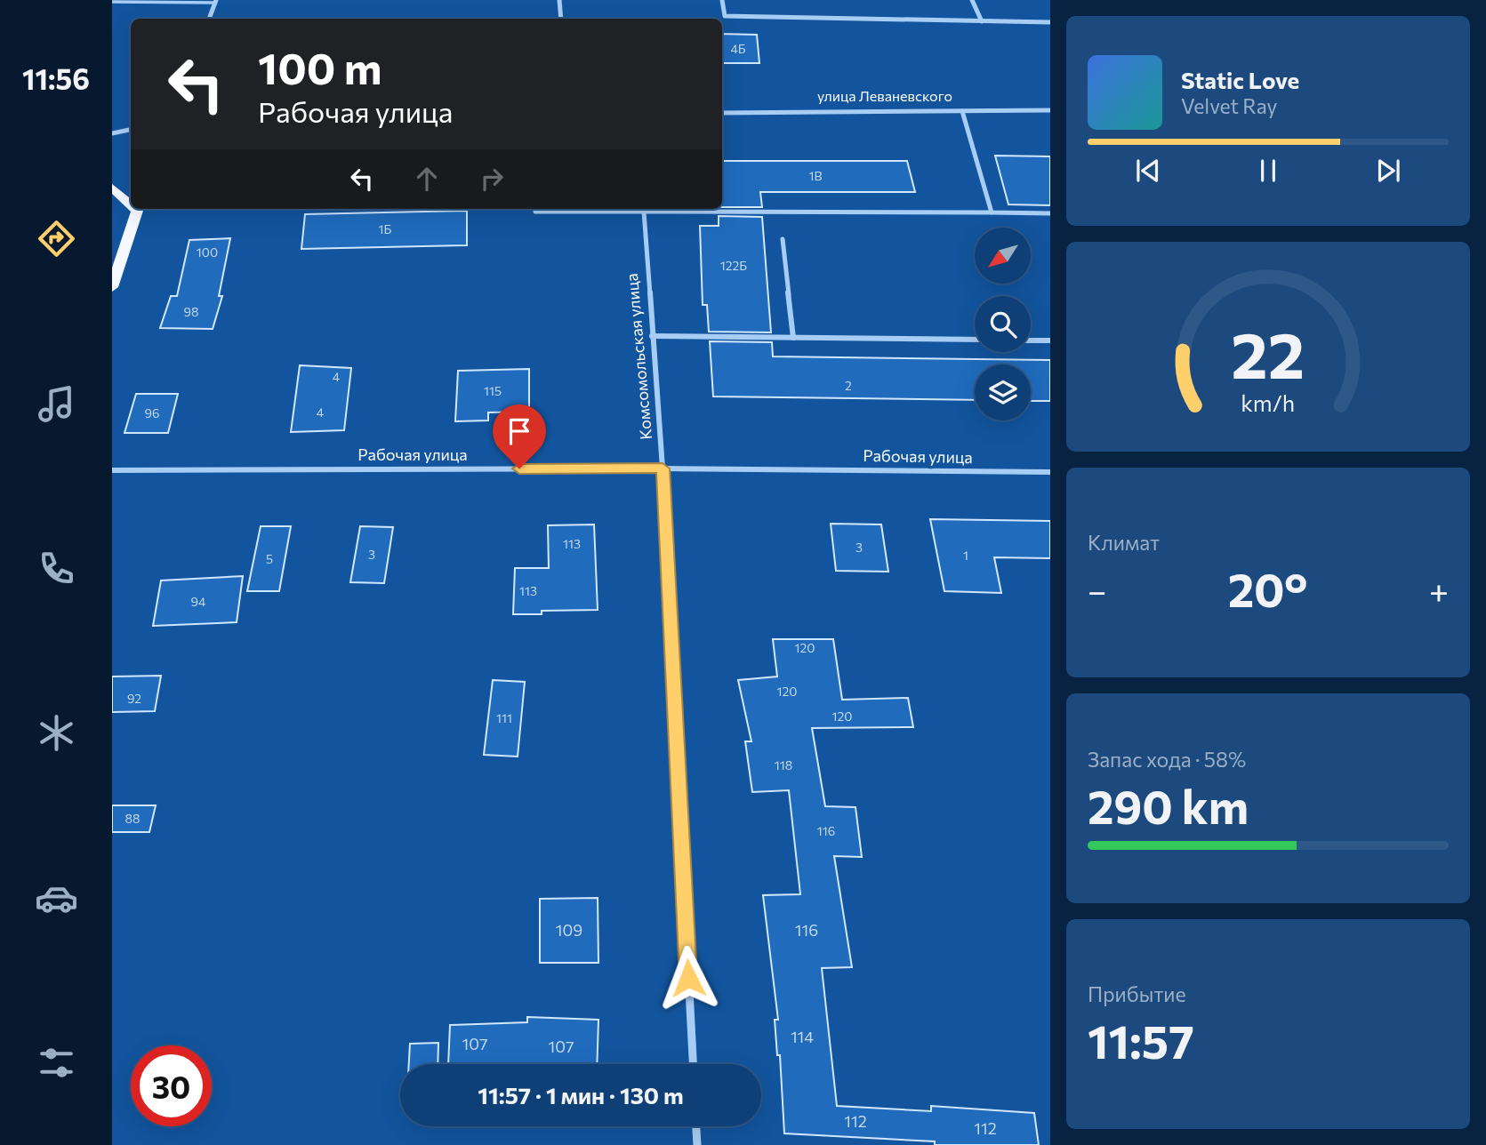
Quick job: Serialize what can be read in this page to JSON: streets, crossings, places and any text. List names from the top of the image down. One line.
{"streets":{"street":["улица Леваневского","Комсомольская улица","Рабочая улица"]},"crossings":[["Комсомольская улица","Рабочая улица"]],"house_numbers":["4Б","1В","1Б","100","122Б","98","4","2","115","4","96","113","3","3","1","5","113","94","120","120","92","120","111","118","88","116","109","116","114","107","107","112","112"],"north":"bottom left","page":{"tabs":"11:56","turn":["100 m","Рабочая улица"],"song":["Static Love","Velvet Ray"],"tile":["Климат",["Запас хода · 58%","290 km"],["Прибытие","11:57"]],"heat":["−","20°","+"],"limit":"30","trip":"11:57 · 1 мин · 130 m","gauge":["22","km/h"]}}
